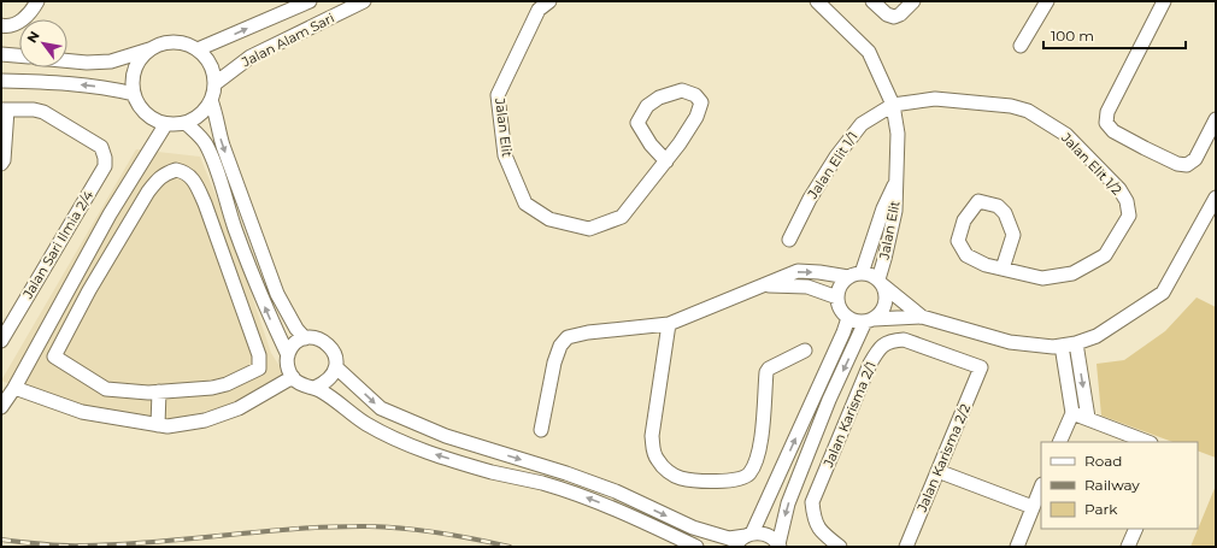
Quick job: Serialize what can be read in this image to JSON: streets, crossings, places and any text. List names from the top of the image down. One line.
{"streets":{"street":["Jalan Alam Sari","Jalan Elit","Jalan Elit 1/2","Jalan Elit 1/1","Jalan Sari Ilmia 2/4","Jalan Karisma 2/1","Jalan Karisma 2/2"]},"crossings":[["Jalan Elit","Jalan Elit 1/2"],["Jalan Elit","Jalan Elit 1/1"],["Jalan Elit 1/2","Jalan Elit 1/1"],["Jalan Karisma 2/1","Jalan Karisma 2/2"]],"legend":["Road","Railway","Park"],"scale_bar":"100 m","north":"top left"}
